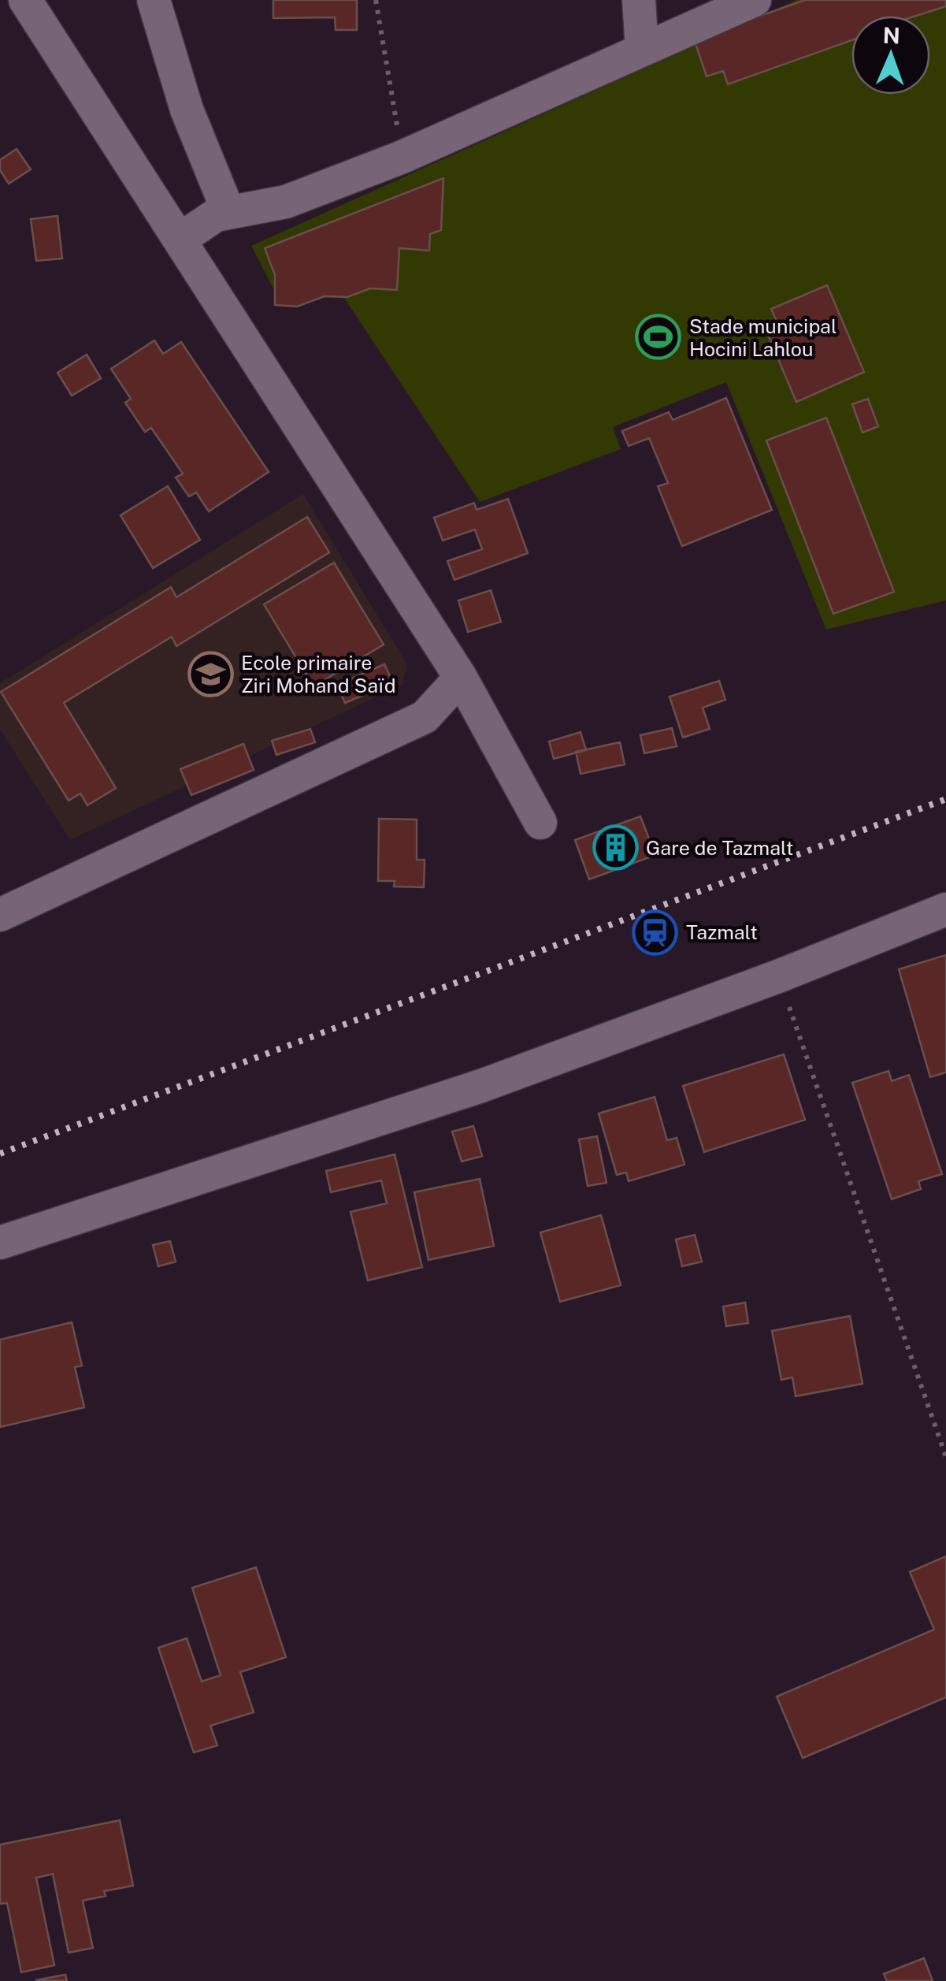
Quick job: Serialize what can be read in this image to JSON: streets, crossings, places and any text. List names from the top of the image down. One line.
{"places":{"sports":["Stade municipal Hocini Lahlou"],"school or university":["Ecole primaire Ziri Mohand Saïd"],"building":["Gare de Tazmalt"],"station":["Tazmalt"]},"north":"top"}
